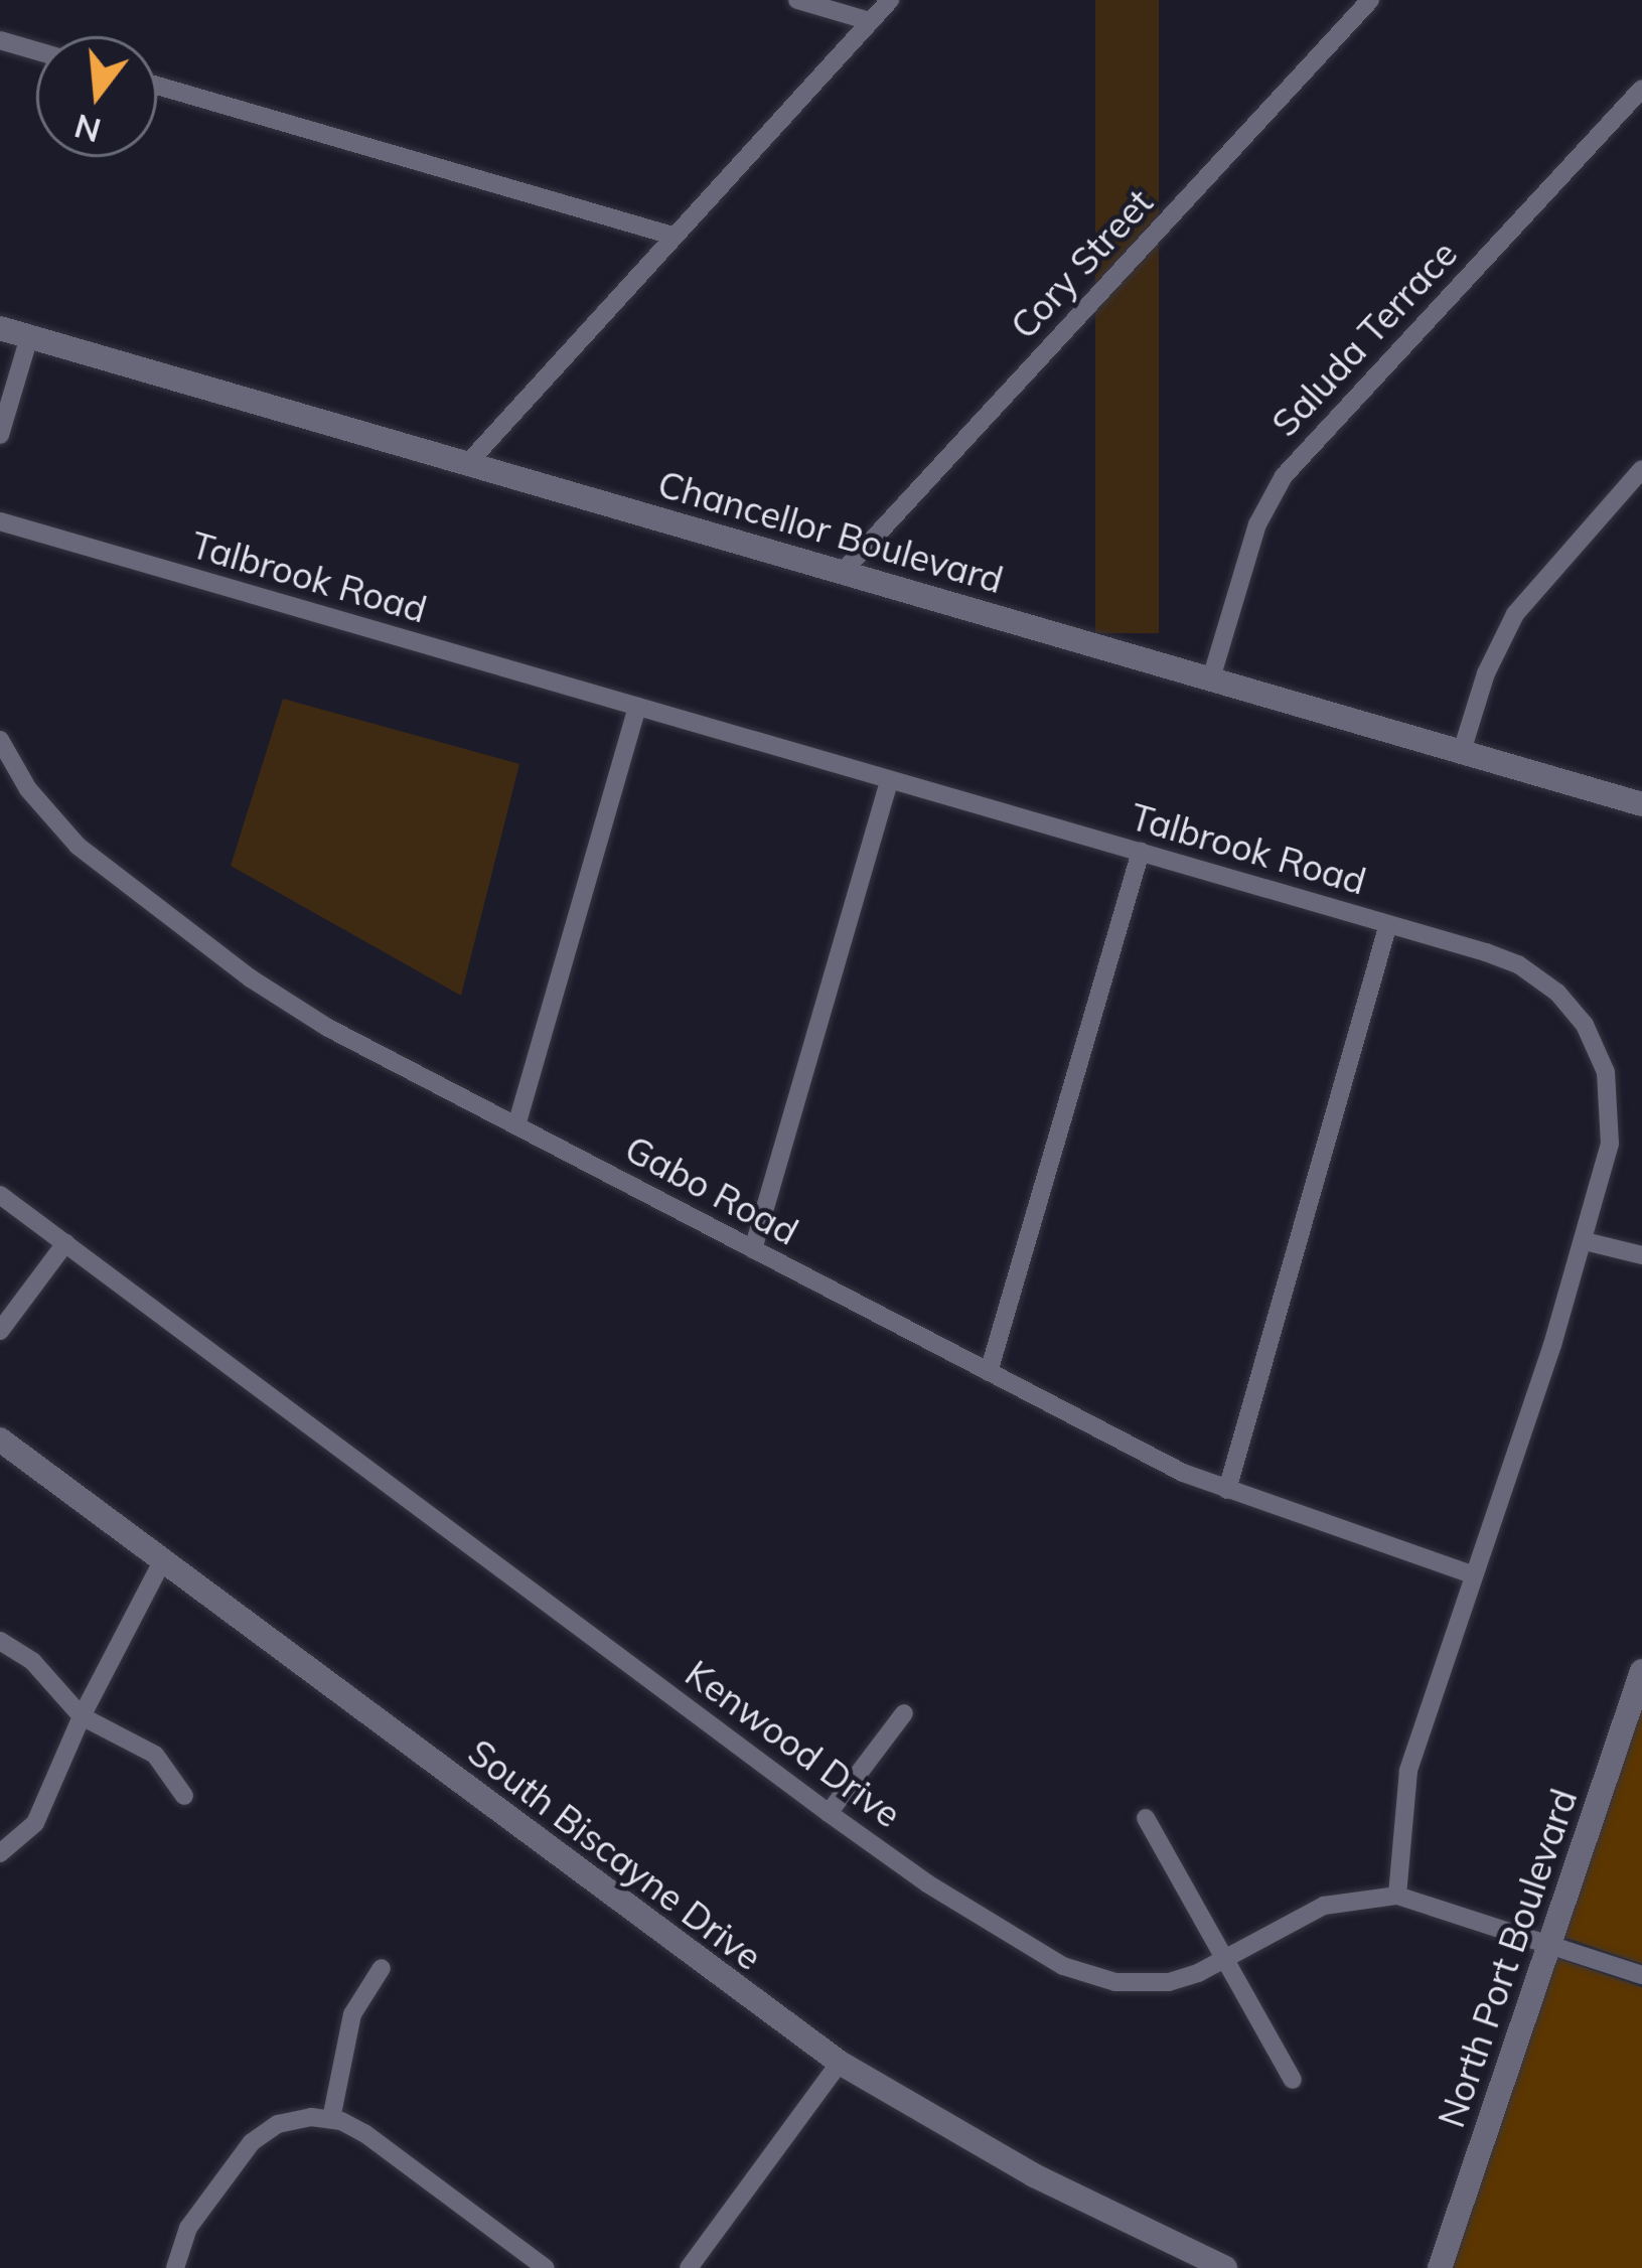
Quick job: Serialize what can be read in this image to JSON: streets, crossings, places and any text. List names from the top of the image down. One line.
{"streets":{"street":["Cory Street","Saluda Terrace","Chancellor Boulevard","Talbrook Road","Gabo Road","Kenwood Drive","South Biscayne Drive","North Port Boulevard"]},"crossings":[["Cory Street","Chancellor Boulevard"],["Saluda Terrace","Chancellor Boulevard"],["Talbrook Road","Gabo Road"],["Talbrook Road","Kenwood Drive"],["Kenwood Drive","North Port Boulevard"]],"north":"bottom"}
